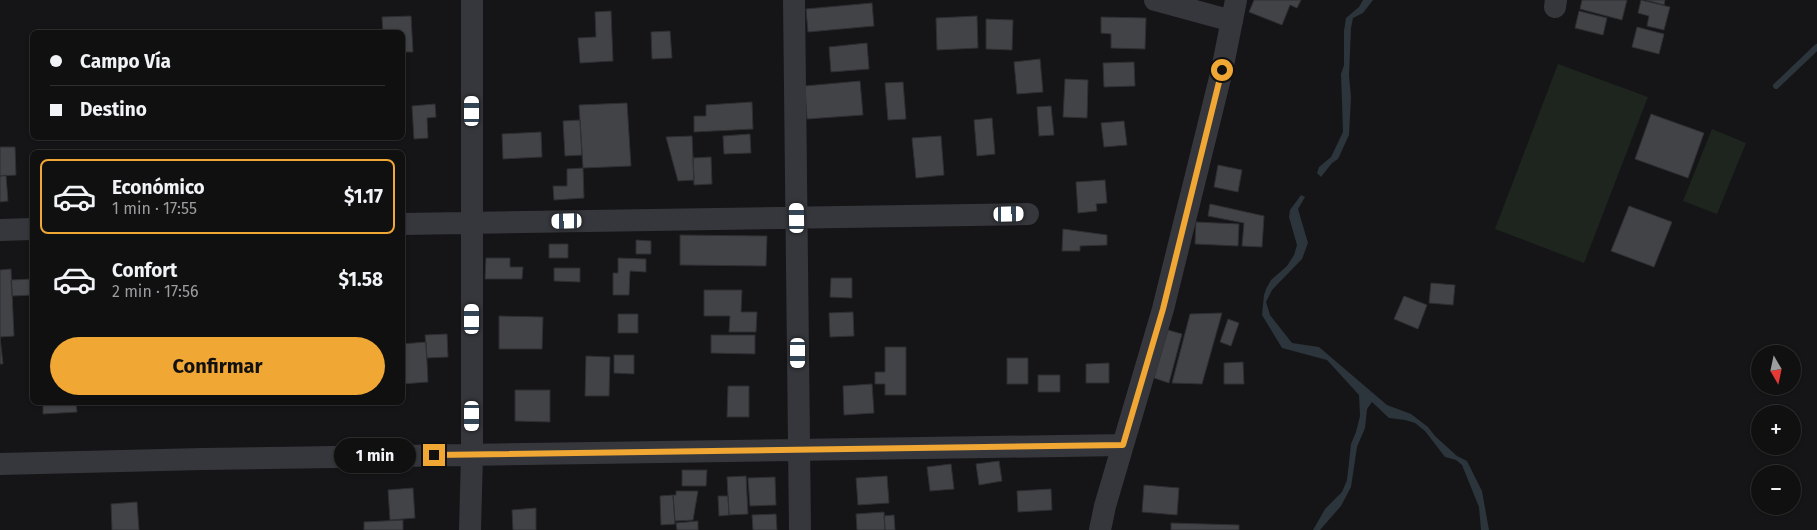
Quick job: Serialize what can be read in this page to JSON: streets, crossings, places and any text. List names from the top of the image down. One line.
{"north":"bottom","page":{"banner":["Campo Vía","Destino"],"list":[{"name":"Económico","note":"1 min · 17:55","value":"$1.17"},{"name":"Confort","note":"2 min · 17:56","value":"$1.58"}],"buttons":"Confirmar","map_buttons":["+","−"],"bubble":"1 min"}}
